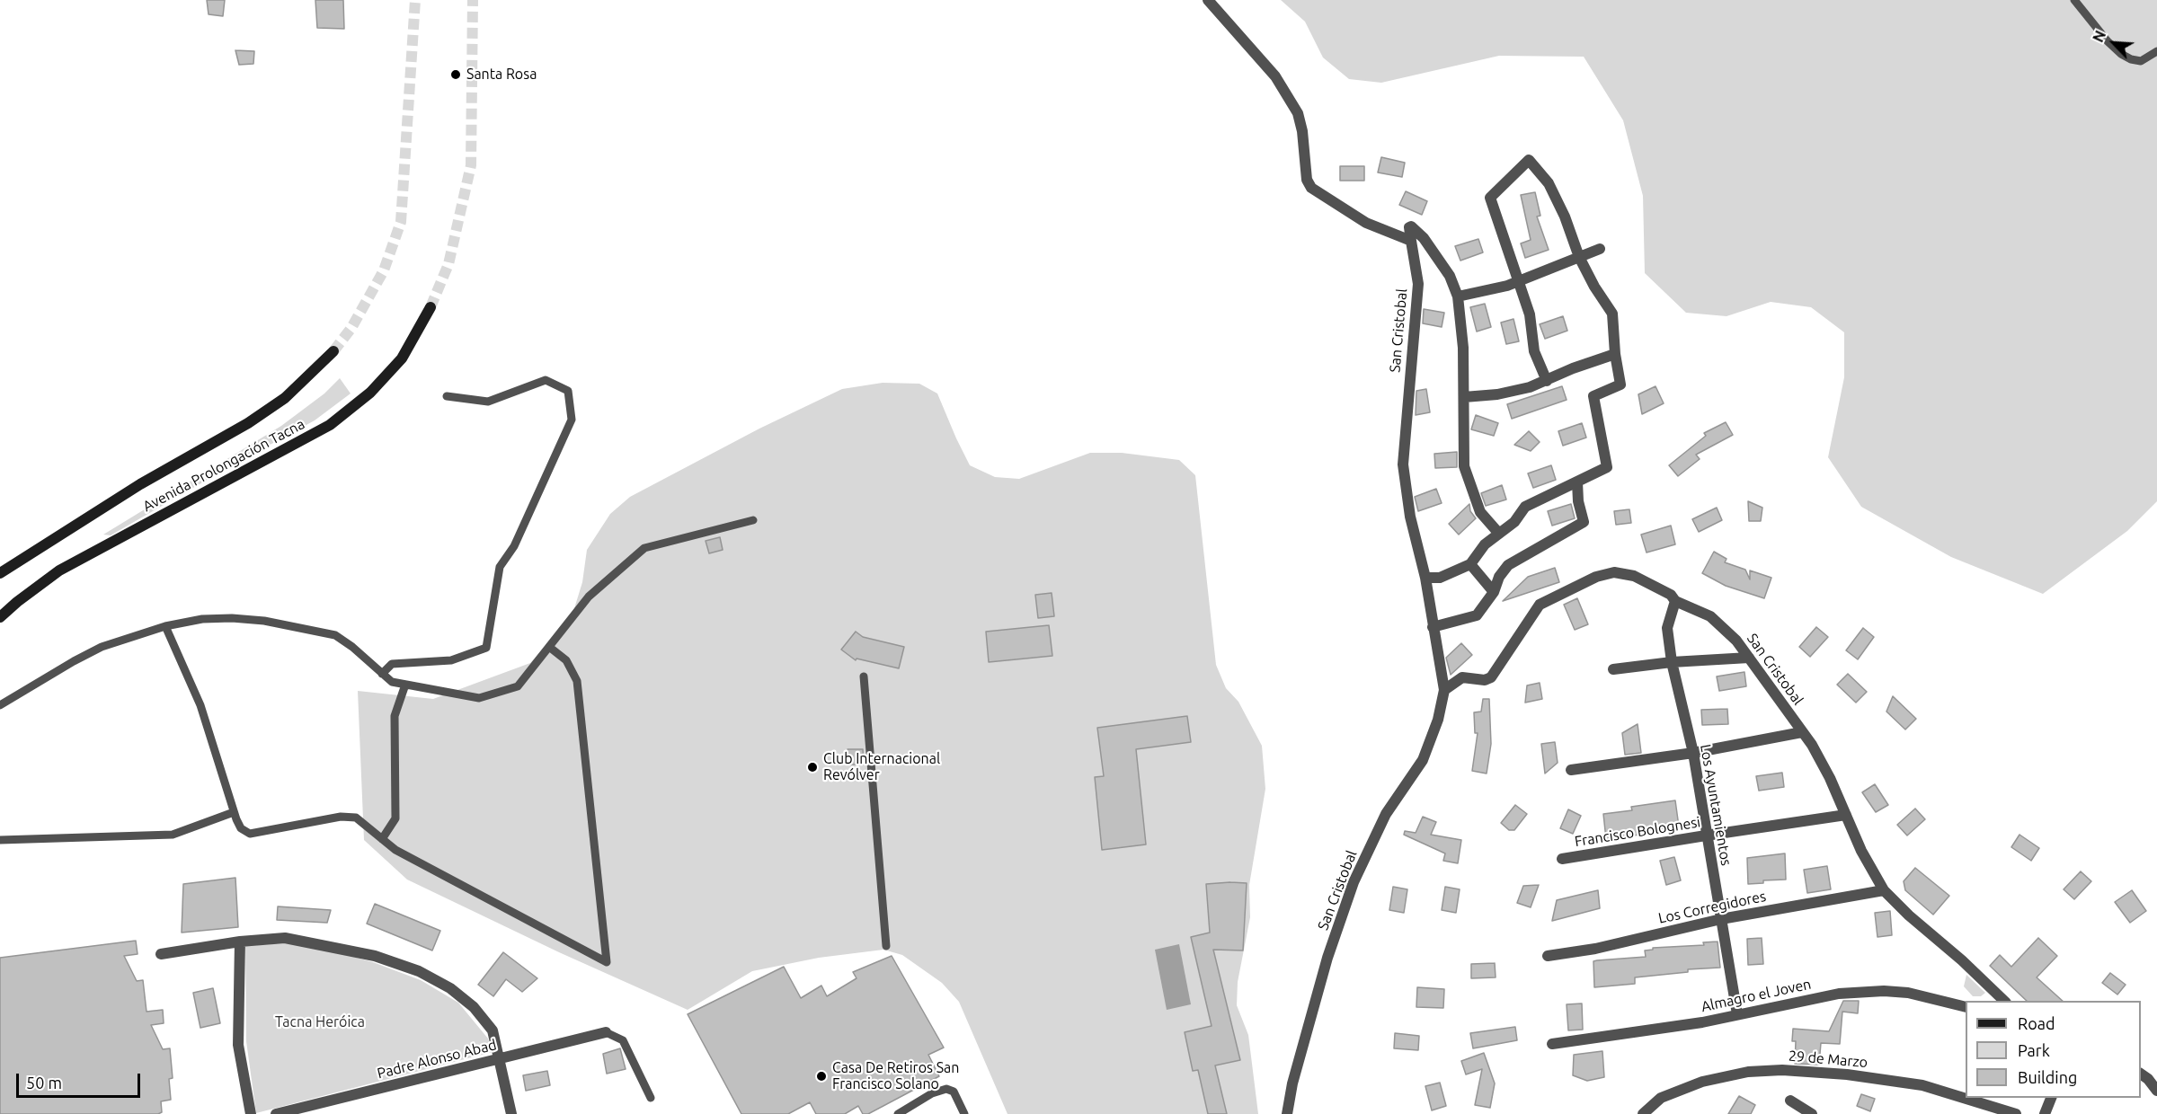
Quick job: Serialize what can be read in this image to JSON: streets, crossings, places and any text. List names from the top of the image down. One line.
{"streets":{"main road":["Avenida Prolongación Tacna"],"street":["San Cristobal","Los Ayuntamientos","Francisco Bolognesi","Los Corregidores","Almagro el Joven","Padre Alonso Abad","29 de Marzo"]},"crossings":[["San Cristobal","Los Ayuntamientos"],["San Cristobal","Francisco Bolognesi"],["San Cristobal","Los Corregidores"],["Los Ayuntamientos","Francisco Bolognesi"],["Los Ayuntamientos","Los Corregidores"],["Los Ayuntamientos","Almagro el Joven"]],"parks":["Tacna Heróica"],"places":["Santa Rosa","Club Internacional Revólver","Casa De Retiros San Francisco Solano"],"legend":["Road","Park","Building"],"scale_bar":"50 m","north":"top left"}
